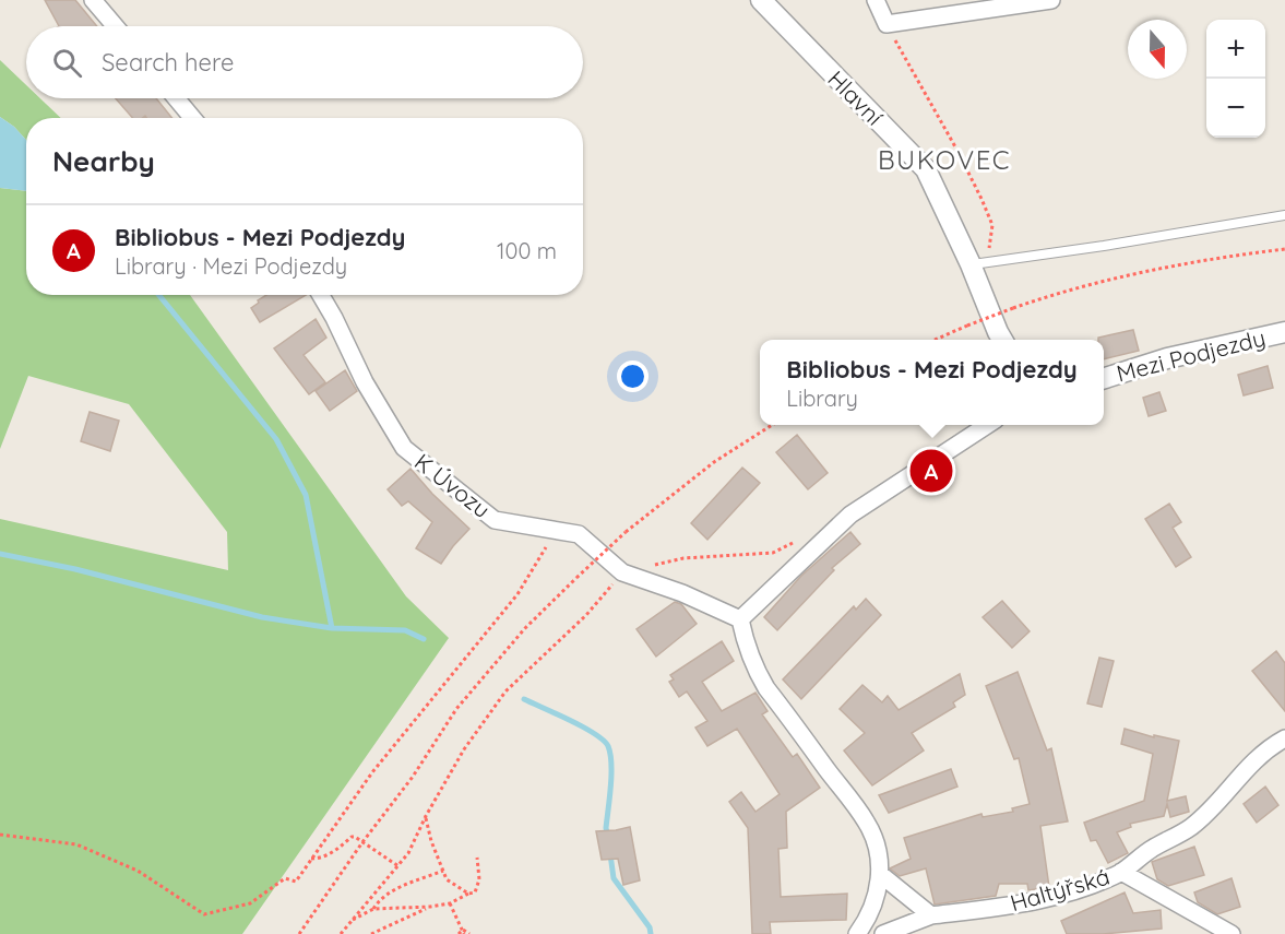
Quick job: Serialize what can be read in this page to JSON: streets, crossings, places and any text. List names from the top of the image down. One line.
{"streets":{"street":["Hlavní","Mezi Podjezdy","K Úvozu","Haltýřská"]},"districts":["BUKOVEC"],"north":"bottom","page":{"map_buttons":["+","−"],"search":"Search here","heading":"Nearby","list":[{"mark":"A","name":"Bibliobus - Mezi Podjezdy","note":"Library · Mezi Podjezdy","value":"100 m"}],"popup":["Bibliobus - Mezi Podjezdy","Library"],"pins":"A"}}
